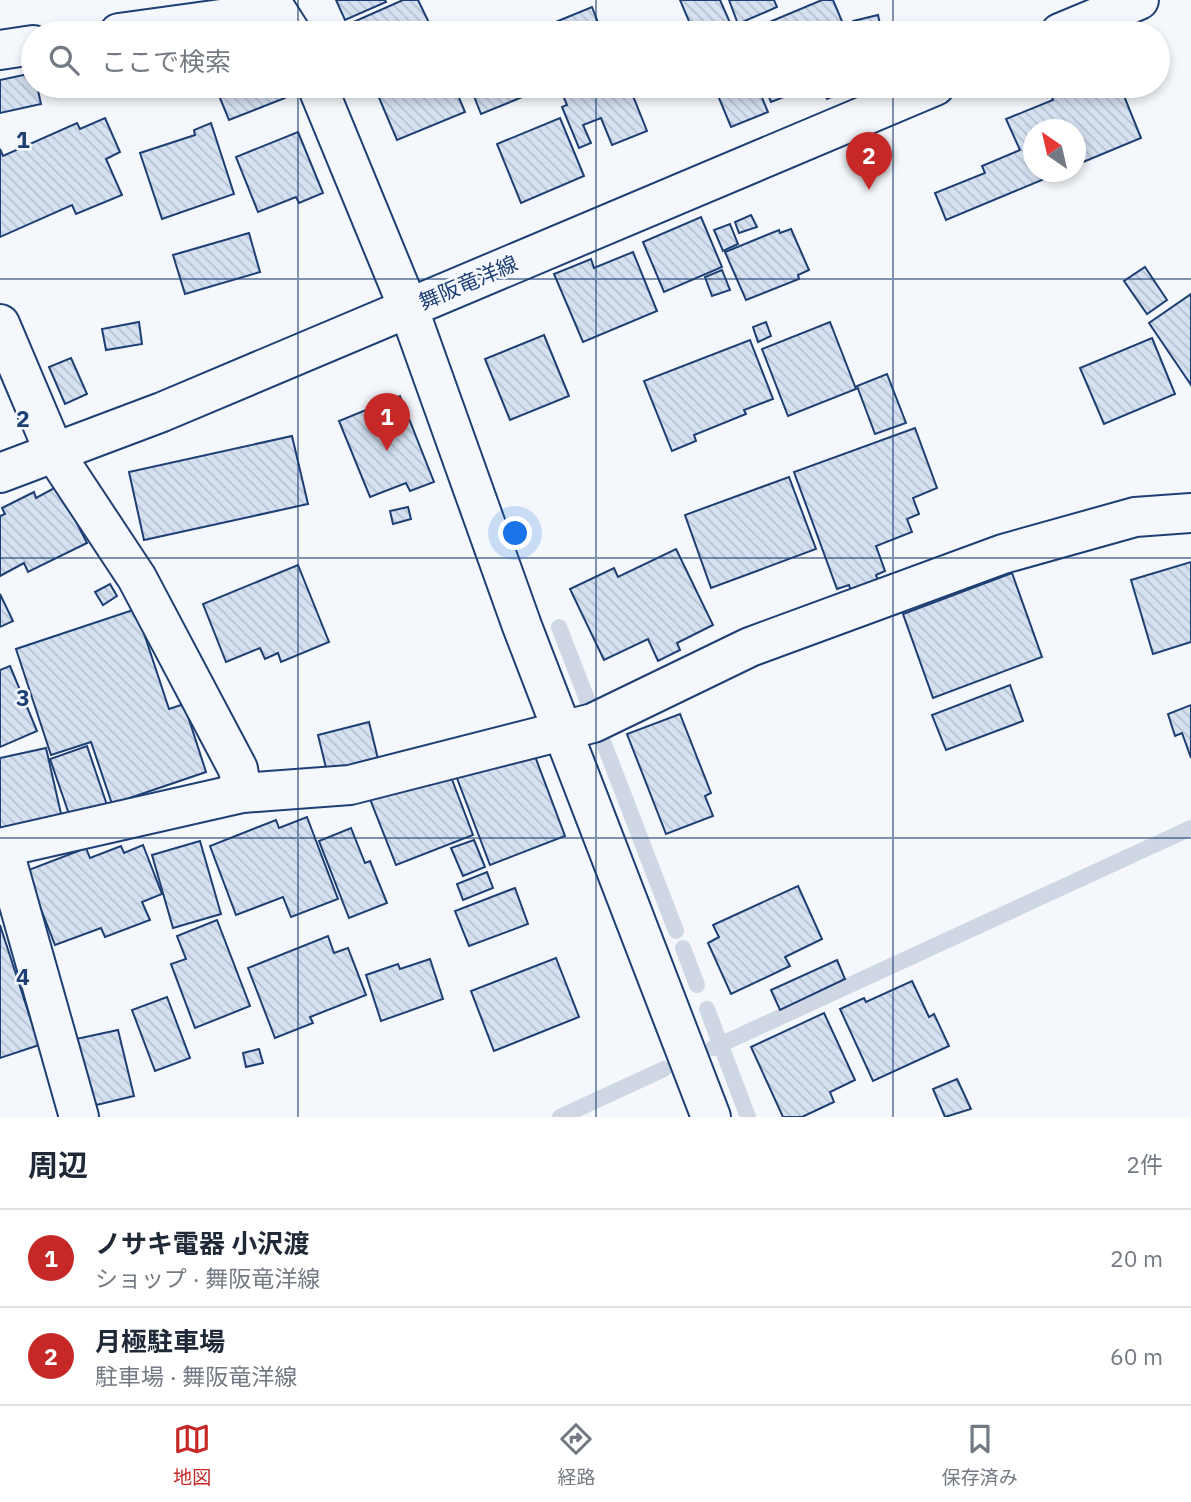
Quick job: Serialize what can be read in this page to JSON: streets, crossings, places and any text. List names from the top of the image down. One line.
{"streets":{"street":["舞阪竜洋線"]},"north":"top left","page":{"search":"ここで検索","pins":["2","1"],"heading":["周辺","2件"],"list":[{"mark":"1","name":"ノサキ電器 小沢渡","note":"ショップ · 舞阪竜洋線","value":"20 m"},{"mark":"2","name":"月極駐車場","note":"駐車場 · 舞阪竜洋線","value":"60 m"}],"nav":["地図","経路","保存済み"]},"grid":{"rows":["1","2","3","4"]}}
